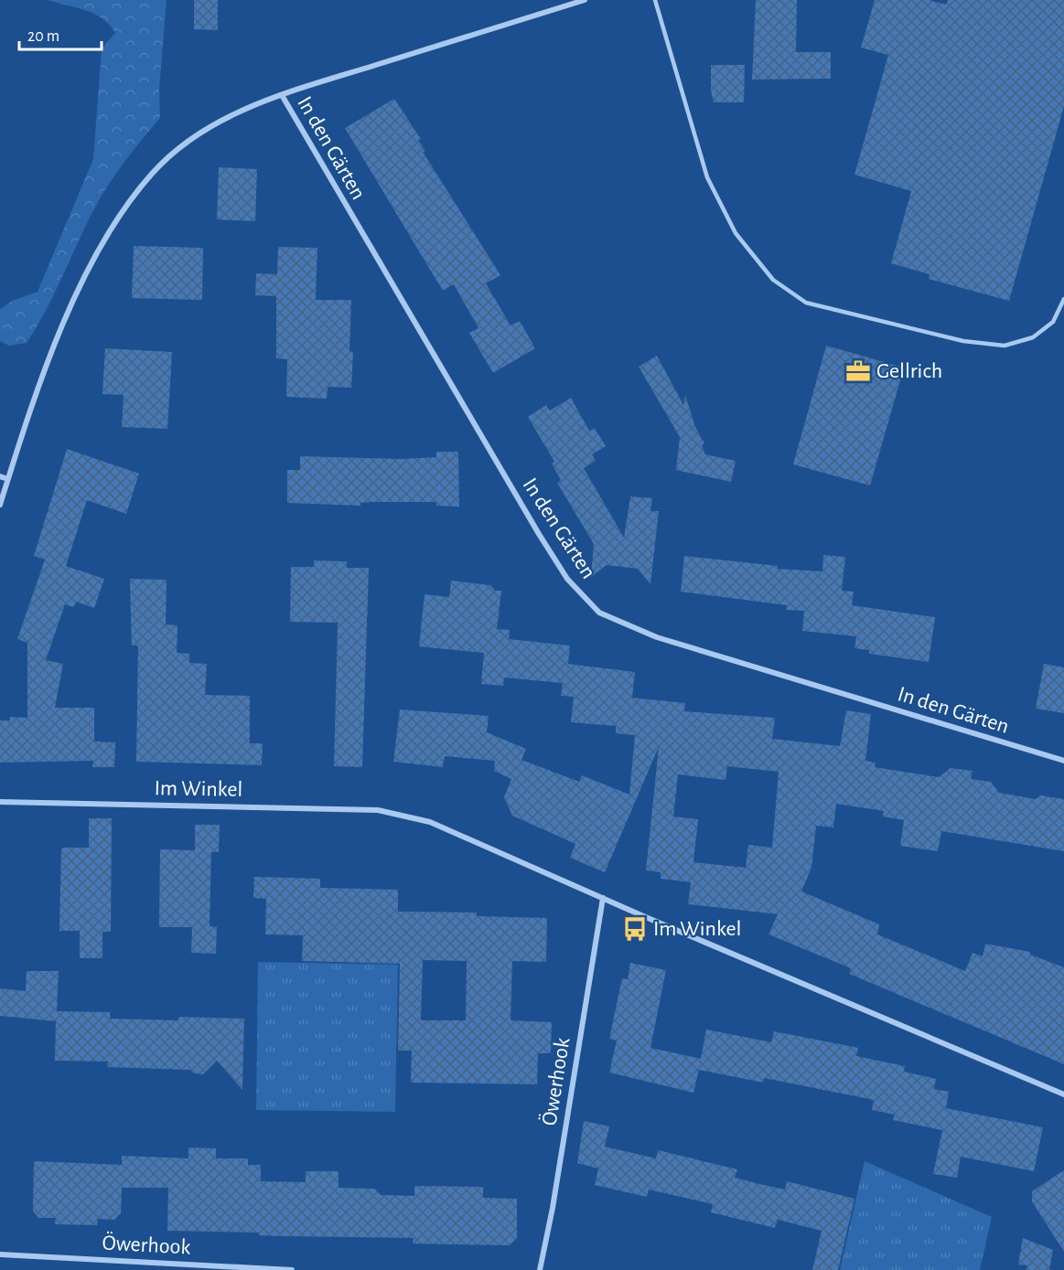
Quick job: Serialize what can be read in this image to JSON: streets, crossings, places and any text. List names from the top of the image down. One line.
{"streets":{"street":["In den Gärten","Im Winkel","Öwerhook"]},"crossings":[["Im Winkel","Öwerhook"]],"places":{"office":["Gellrich"],"bus stop":["Im Winkel"]},"scale_bar":"20 m"}
